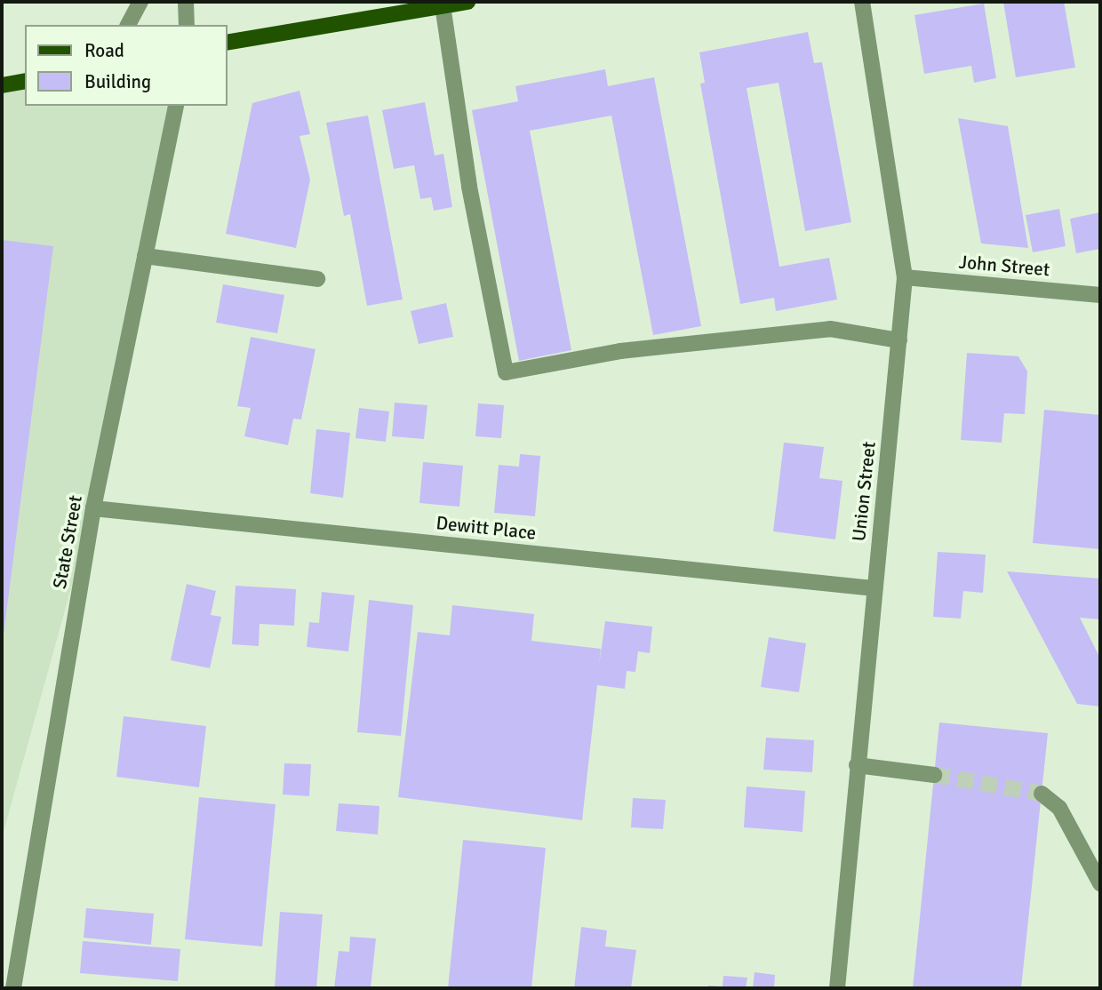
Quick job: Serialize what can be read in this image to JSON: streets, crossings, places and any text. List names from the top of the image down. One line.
{"streets":{"street":["John Street","Union Street","Dewitt Place","State Street"]},"crossings":[["John Street","Union Street"],["Union Street","Dewitt Place"],["Dewitt Place","State Street"]],"legend":["Road","Building"]}
